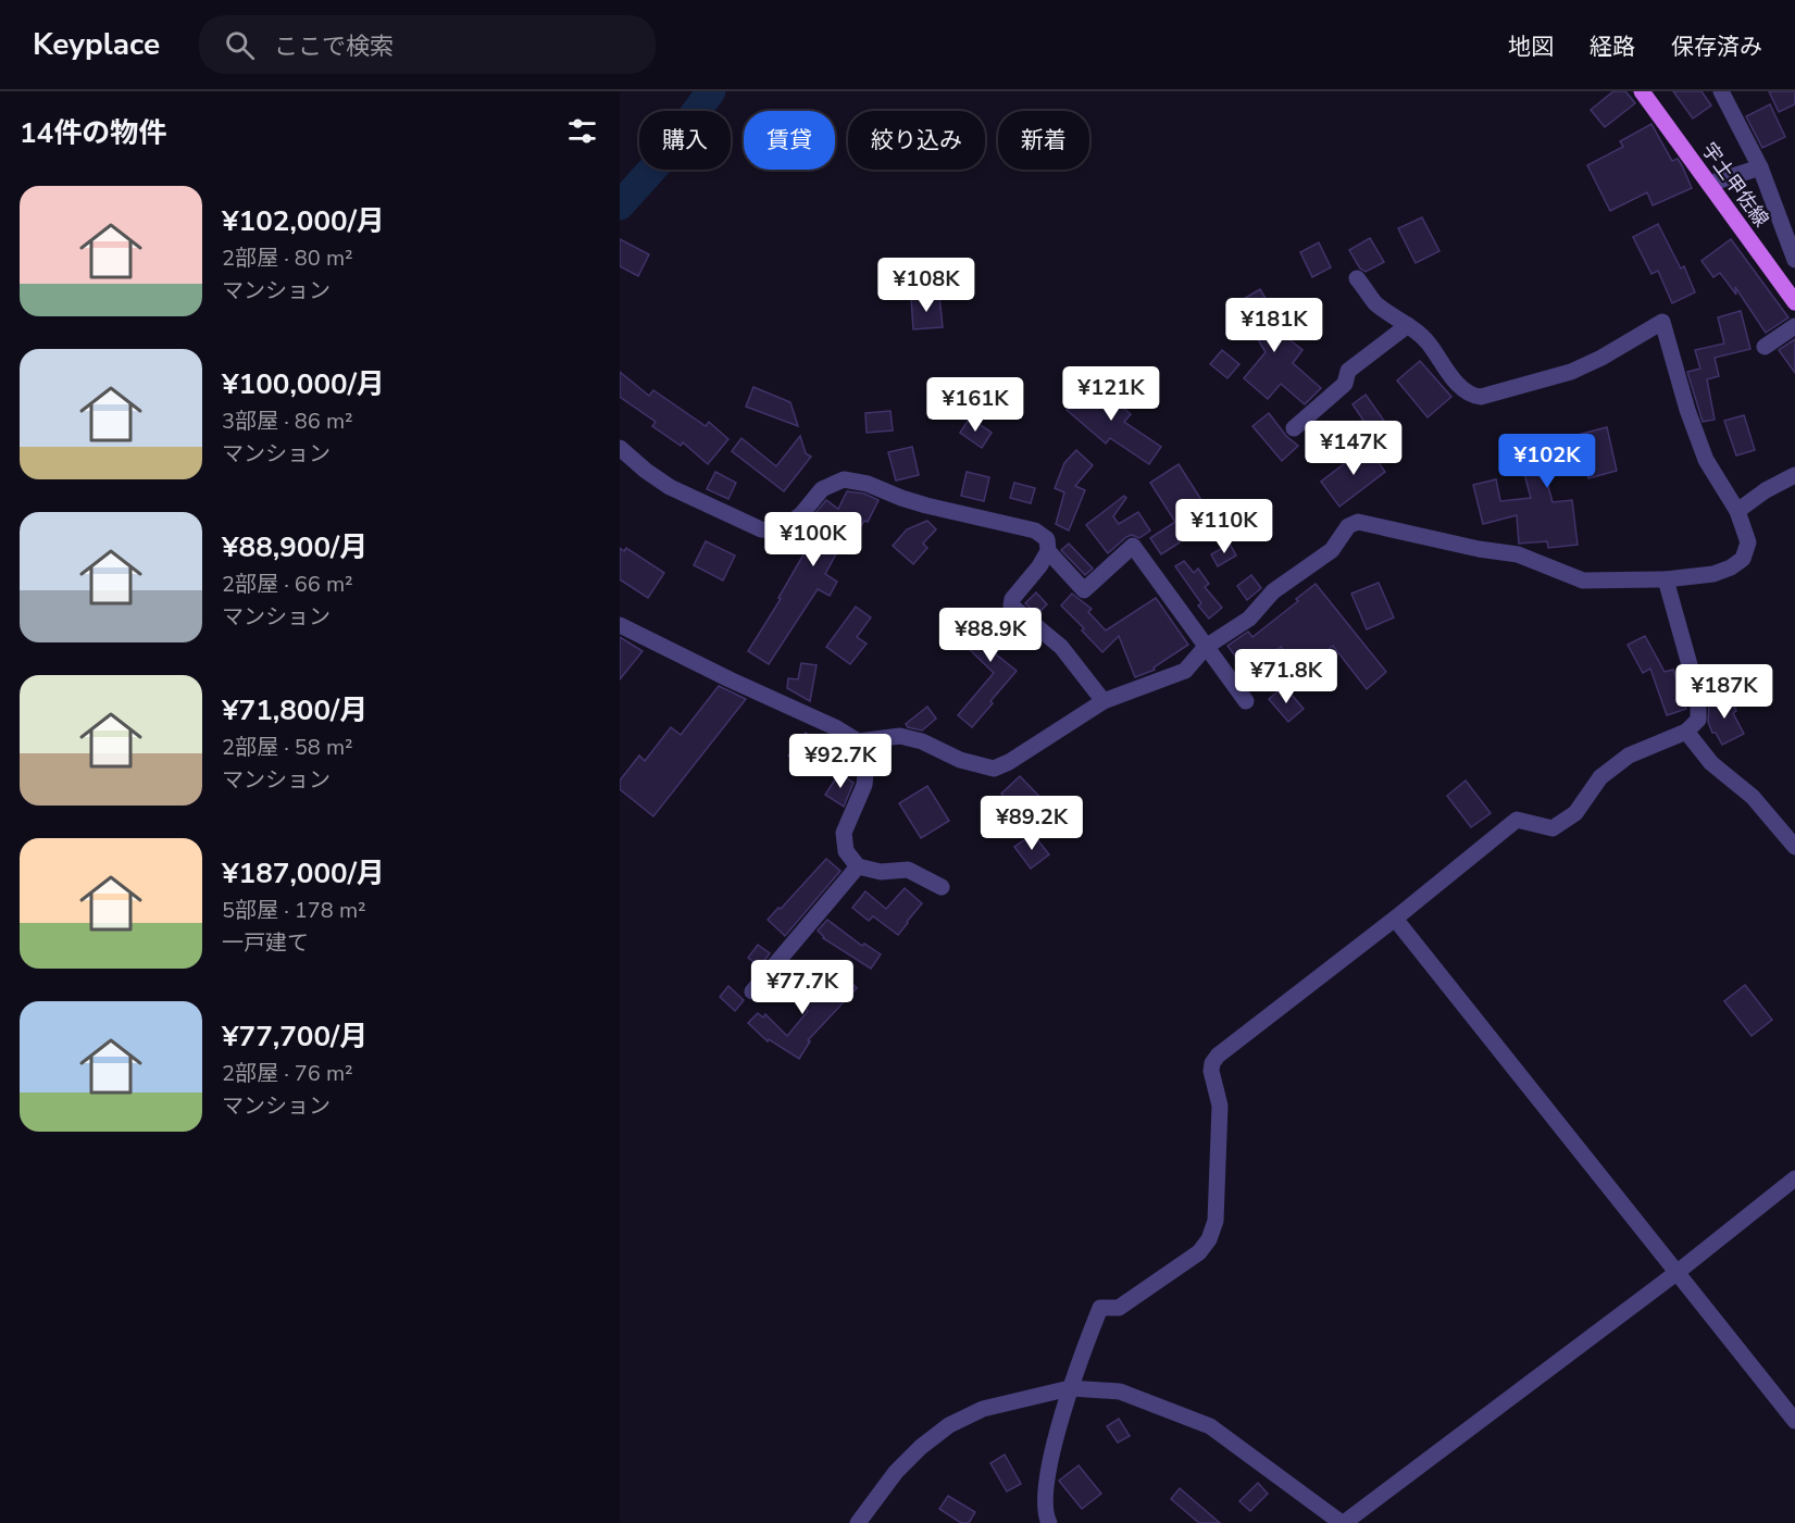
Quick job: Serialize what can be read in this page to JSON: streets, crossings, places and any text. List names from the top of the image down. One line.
{"streets":{"main road":["宇土甲佐線"]},"page":{"header":"Keyplace","search":"ここで検索","nav":["地図","経路","保存済み"],"heading":"14件の物件","chip":["購入","賃貸","絞り込み","新着"],"list":[{"name":"¥102,000/月","note":"2部屋 · 80 m² · マンション"},{"name":"¥100,000/月","note":"3部屋 · 86 m² · マンション"},{"name":"¥88,900/月","note":"2部屋 · 66 m² · マンション"},{"name":"¥71,800/月","note":"2部屋 · 58 m² · マンション"},{"name":"¥187,000/月","note":"5部屋 · 178 m² · 一戸建て"},{"name":"¥77,700/月","note":"2部屋 · 76 m² · マンション"}],"price":["¥108K","¥181K","¥121K","¥161K","¥147K","¥102K","¥110K","¥100K","¥88.9K","¥71.8K","¥187K","¥92.7K","¥89.2K","¥77.7K"]}}
